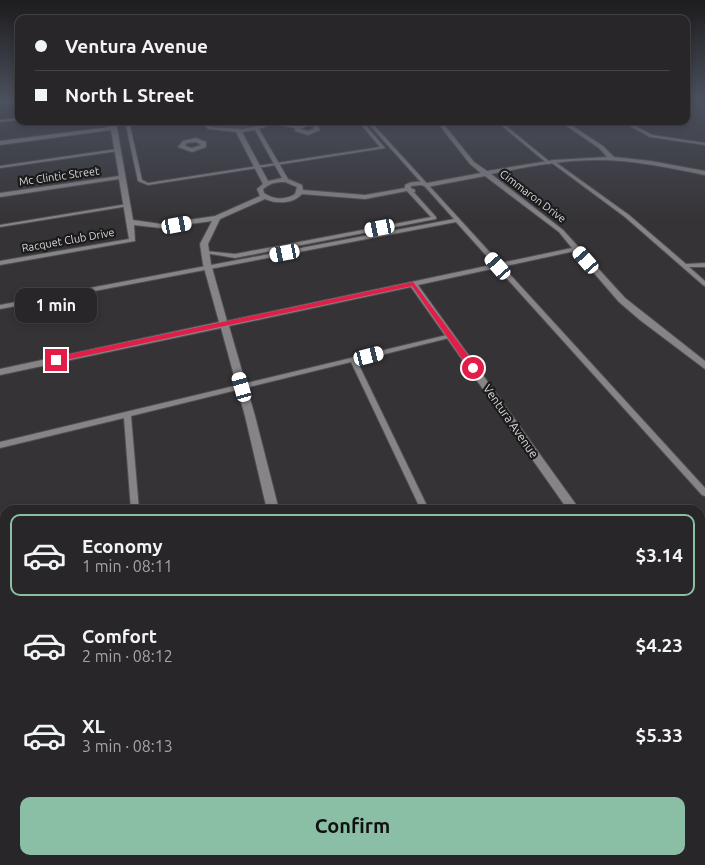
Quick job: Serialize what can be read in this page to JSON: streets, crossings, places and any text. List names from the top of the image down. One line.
{"streets":{"street":["Mc Clintic Street","Cimmaron Drive","Racquet Club Drive","Ventura Avenue"]},"crossings":[["Cimmaron Drive","Racquet Club Drive"]],"page":{"banner":["Ventura Avenue","North L Street"],"bubble":"1 min","list":[{"name":"Economy","note":"1 min · 08:11","value":"$3.14"},{"name":"Comfort","note":"2 min · 08:12","value":"$4.23"},{"name":"XL","note":"3 min · 08:13","value":"$5.33"}],"buttons":"Confirm"}}
